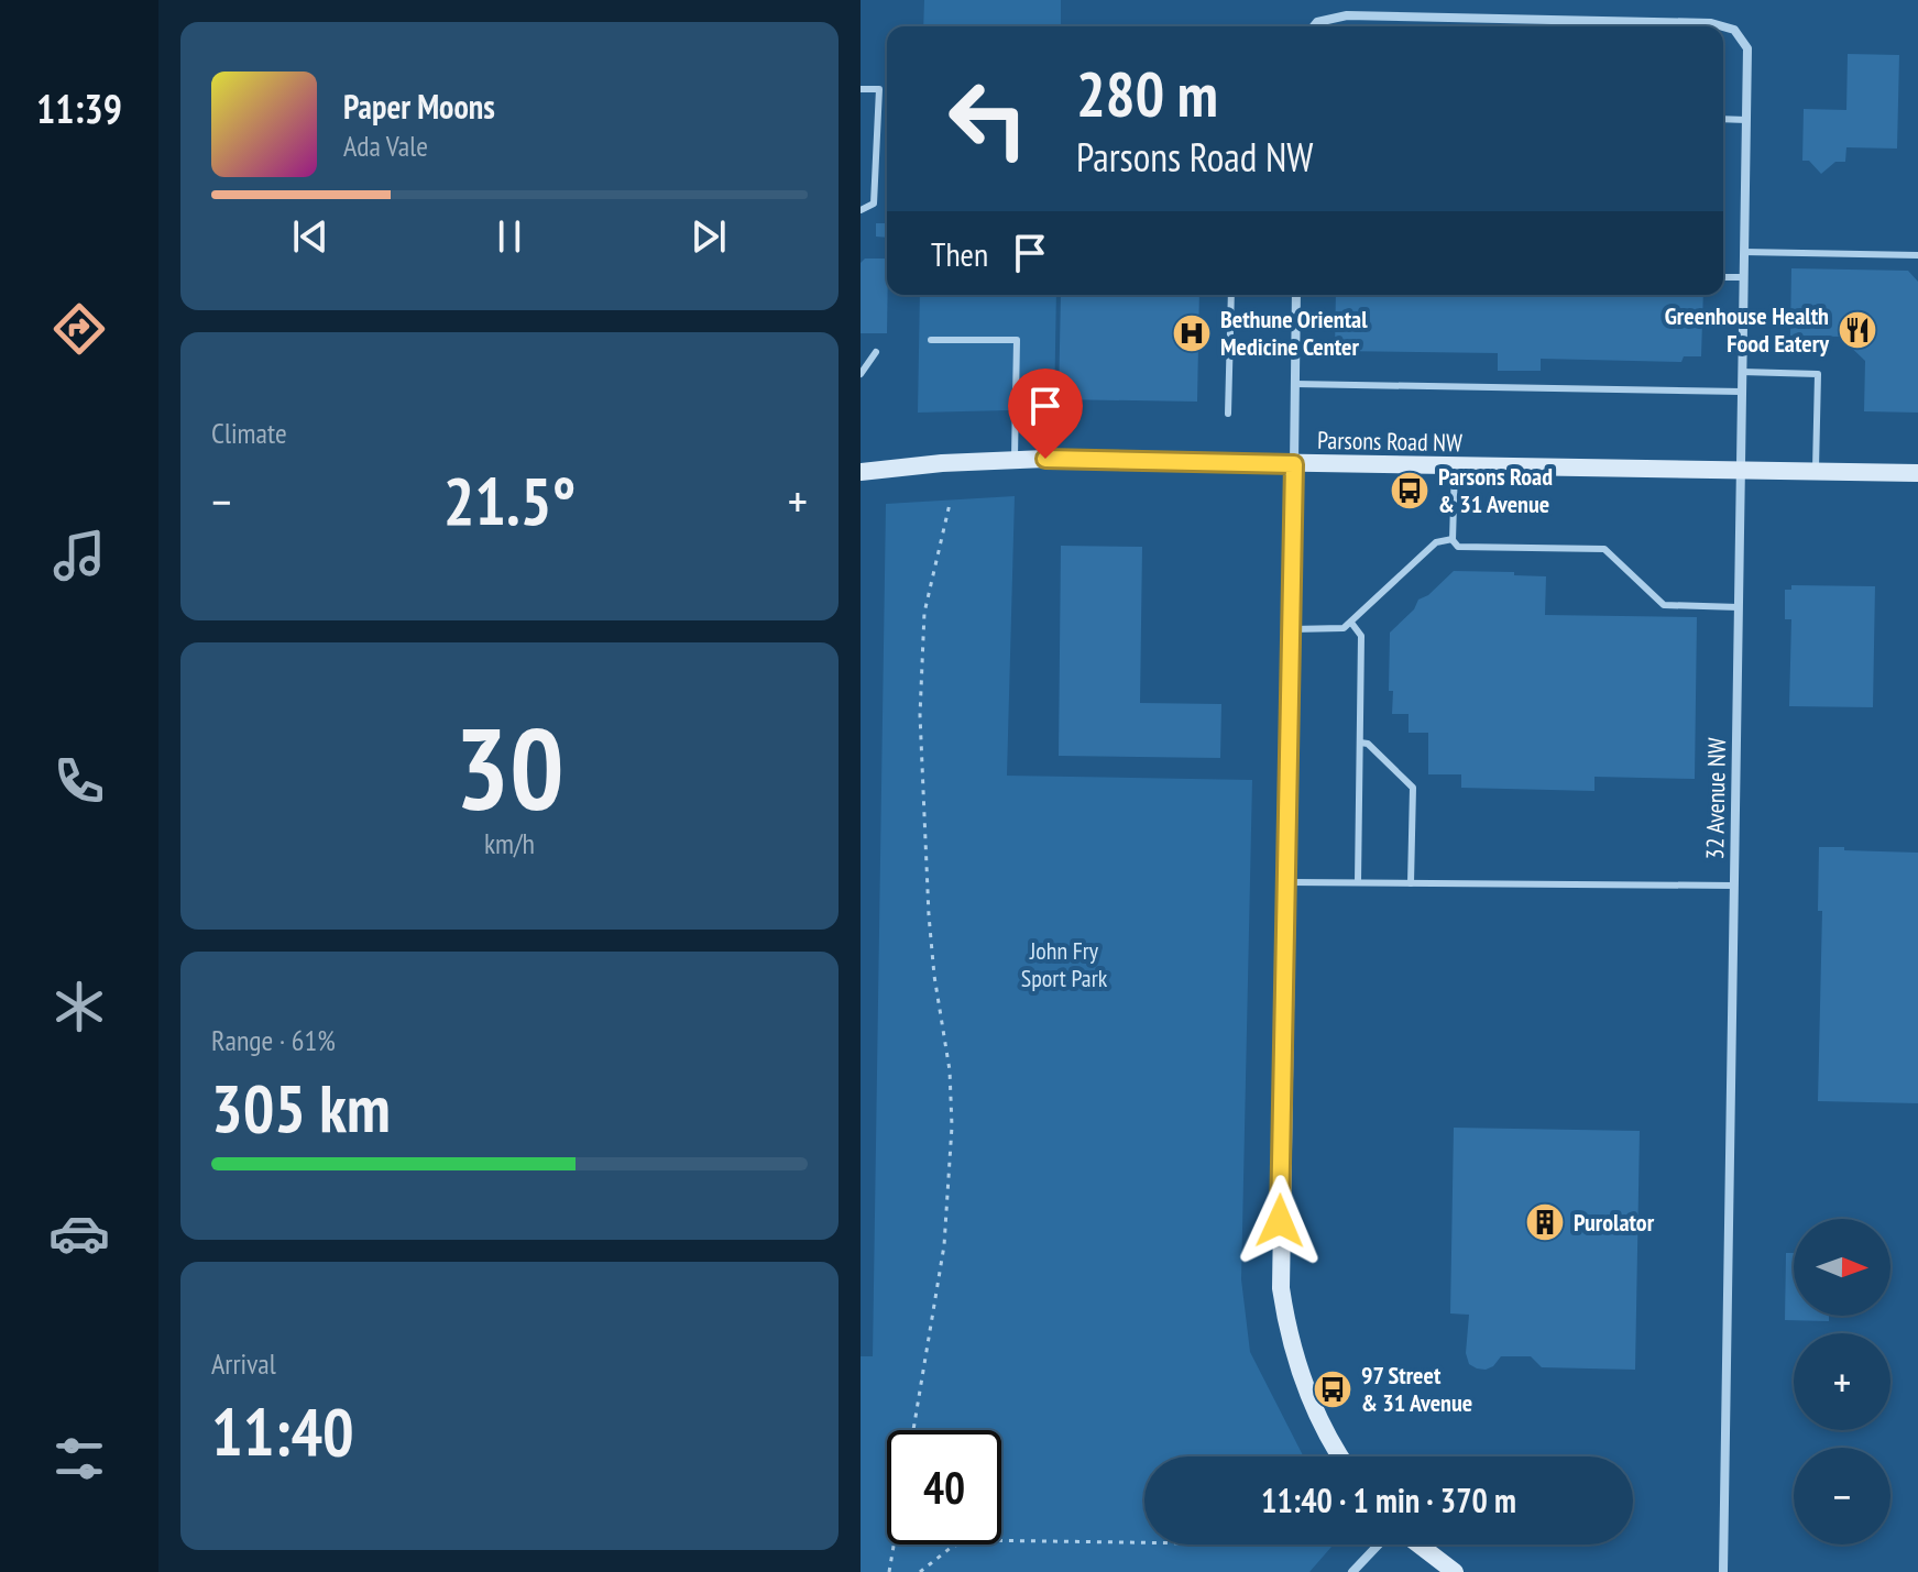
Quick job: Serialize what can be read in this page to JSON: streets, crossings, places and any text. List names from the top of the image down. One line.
{"streets":{"street":["Parsons Road NW","32 Avenue NW"]},"crossings":[["Parsons Road NW","32 Avenue NW"]],"parks":["John Fry Sport Park"],"places":{"restaurant":["Greenhouse Health Food Eatery"],"hospital":["Bethune Oriental Medicine Center"],"bus stop":["Parsons Road & 31 Avenue","97 Street & 31 Avenue"],"building":["Purolator"]},"north":"right","page":{"tabs":"11:39","turn":["280 m","Parsons Road NW"],"song":["Paper Moons","Ada Vale"],"then":"Then","tile":["Climate",["30","km/h"],["Range · 61%","305 km"],["Arrival","11:40"]],"heat":["−","21.5°","+"],"map_buttons":["+","−"],"limit":"40","trip":"11:40 · 1 min · 370 m"}}
